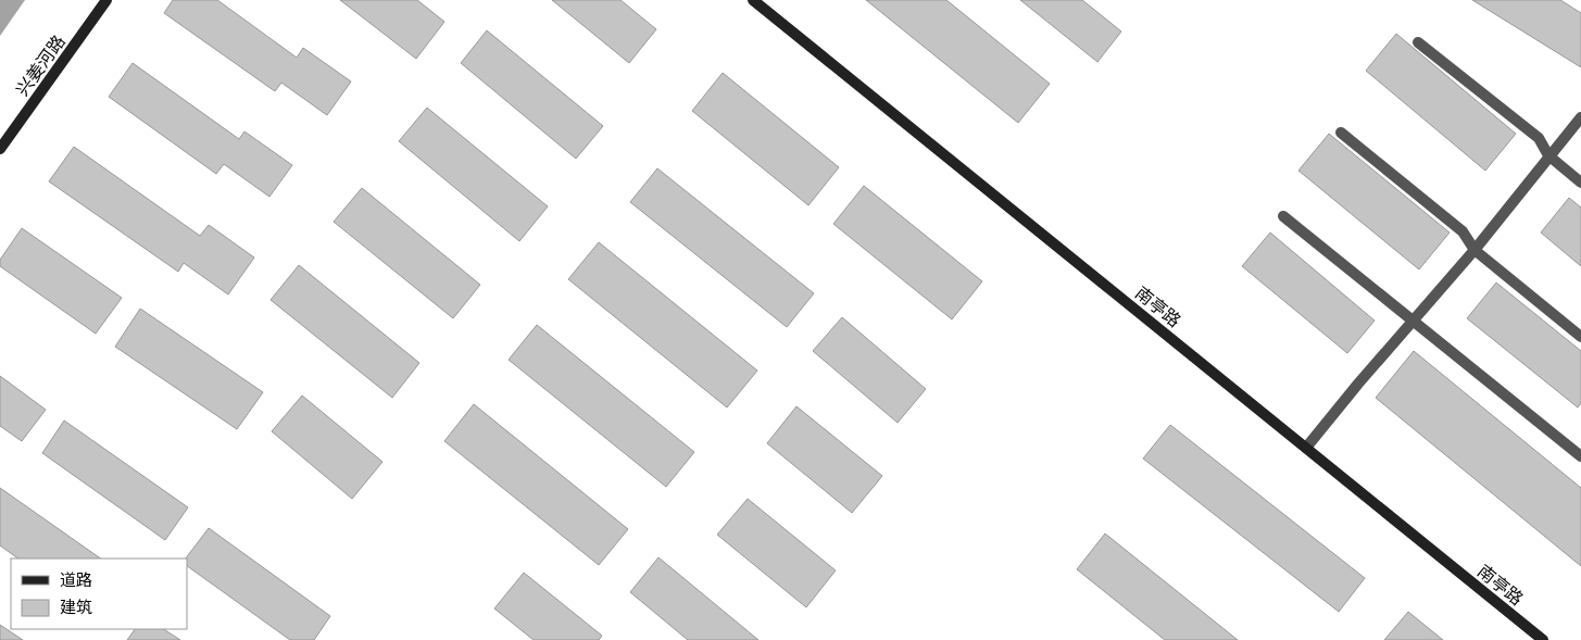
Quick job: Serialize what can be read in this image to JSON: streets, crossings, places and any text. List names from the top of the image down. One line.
{"streets":{"street":["兴姜河路","南亭路"]},"legend":["道路","建筑"]}
